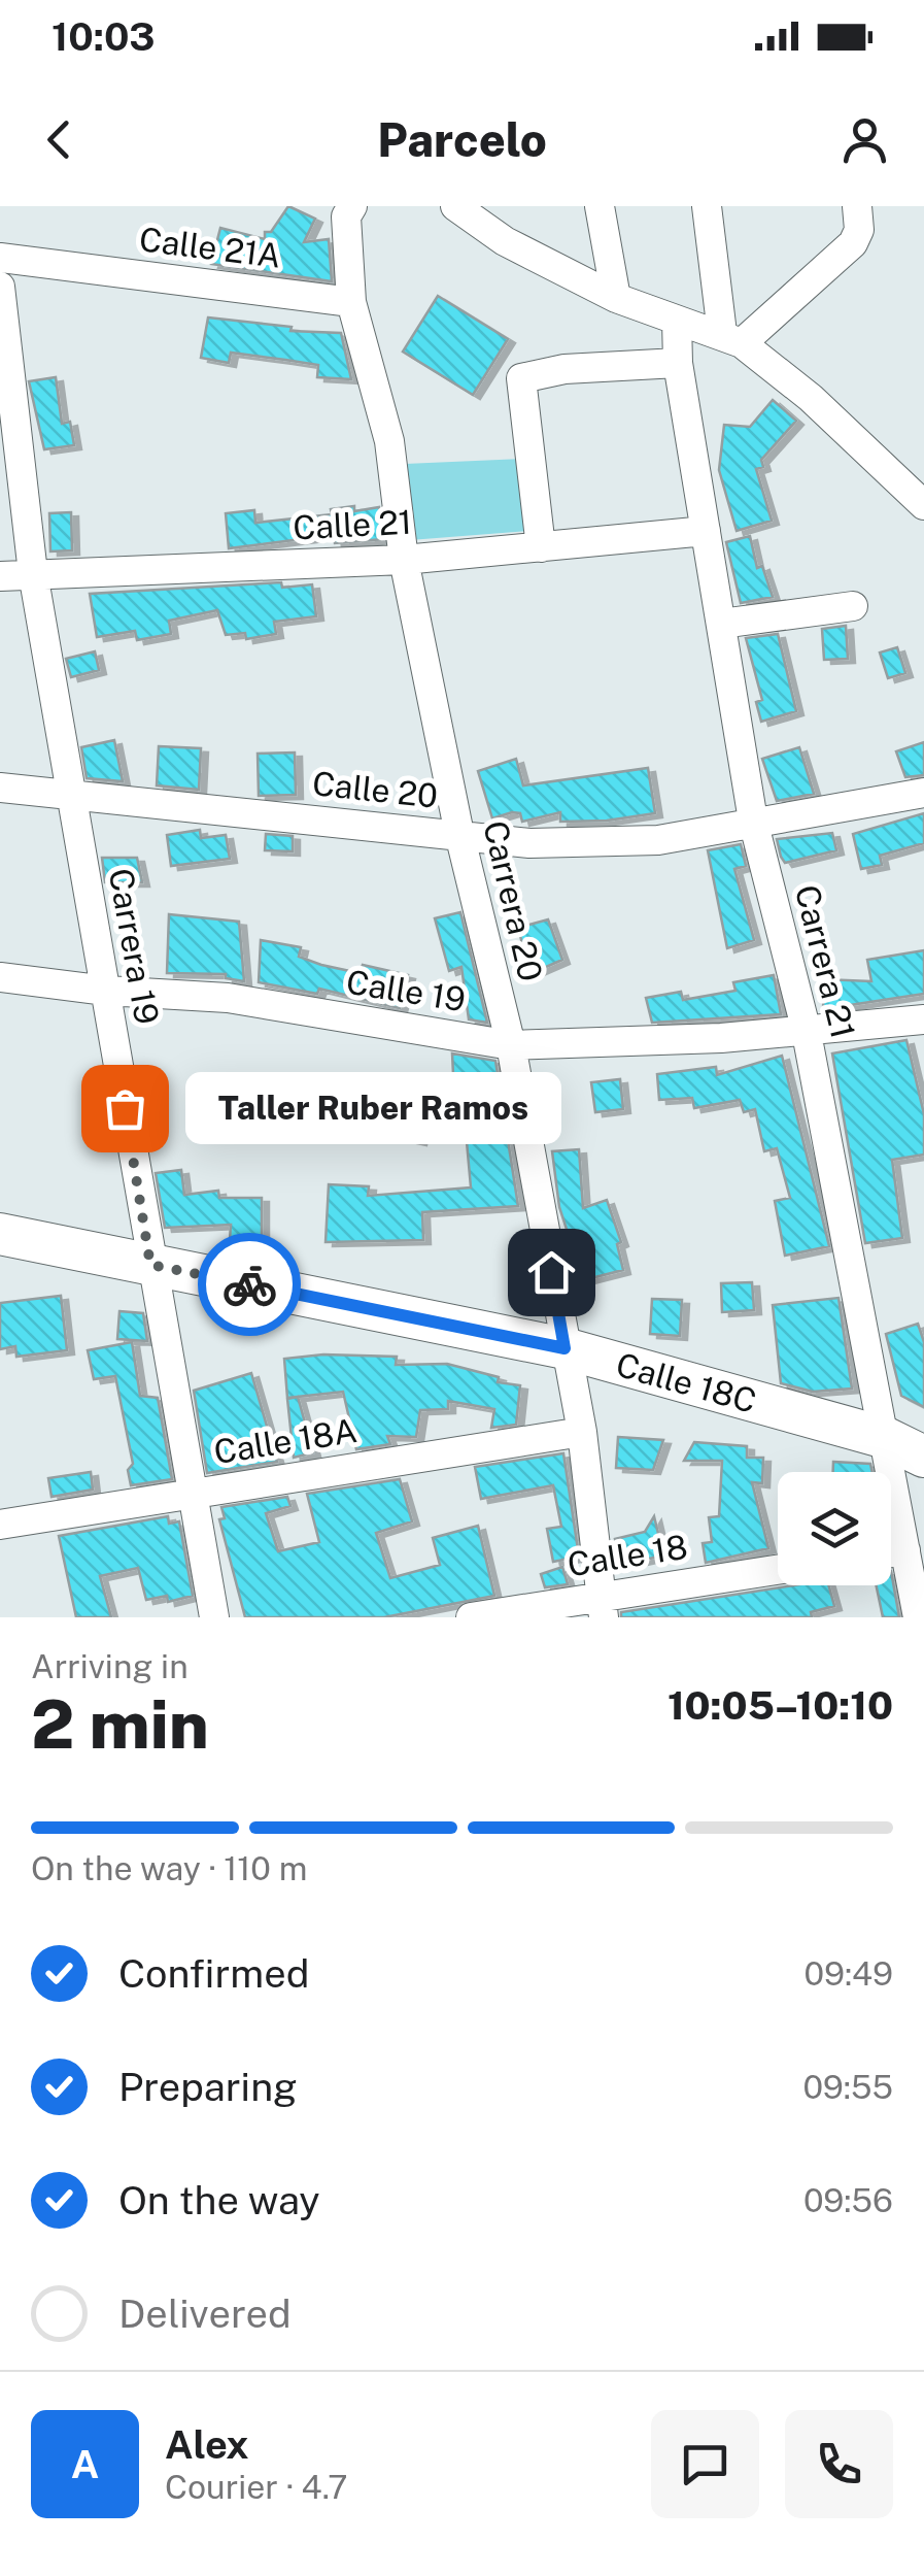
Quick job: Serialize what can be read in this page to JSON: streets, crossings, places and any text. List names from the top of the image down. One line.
{"streets":{"main road":["Calle 18C"],"street":["Calle 21A","Calle 21","Calle 20","Carrera 20","Carrera 19","Carrera 21","Calle 19","Calle 18A","Calle 18"]},"crossings":[["Calle 21A","Carrera 20"],["Calle 21","Carrera 20"],["Calle 21","Carrera 19"],["Calle 21","Carrera 21"],["Calle 20","Carrera 20"],["Calle 20","Carrera 19"],["Calle 20","Carrera 21"],["Carrera 20","Calle 19"],["Carrera 20","Calle 18C"],["Carrera 20","Calle 18A"],["Carrera 20","Calle 18"],["Carrera 19","Calle 19"],["Carrera 19","Calle 18C"],["Carrera 19","Calle 18A"],["Carrera 21","Calle 19"],["Carrera 21","Calle 18C"]],"places":["Taller Ruber Ramos"],"page":{"status":"10:03","header":"Parcelo","bubble":"Taller Ruber Ramos","heading":["2 min","Arriving in","10:05–10:10"],"panel":["Alex","Courier · 4.7"],"bar":"On the way · 110 m","list":[["Confirmed","09:49"],["Preparing","09:55"],["On the way","09:56"],"Delivered"],"round":"A"}}
